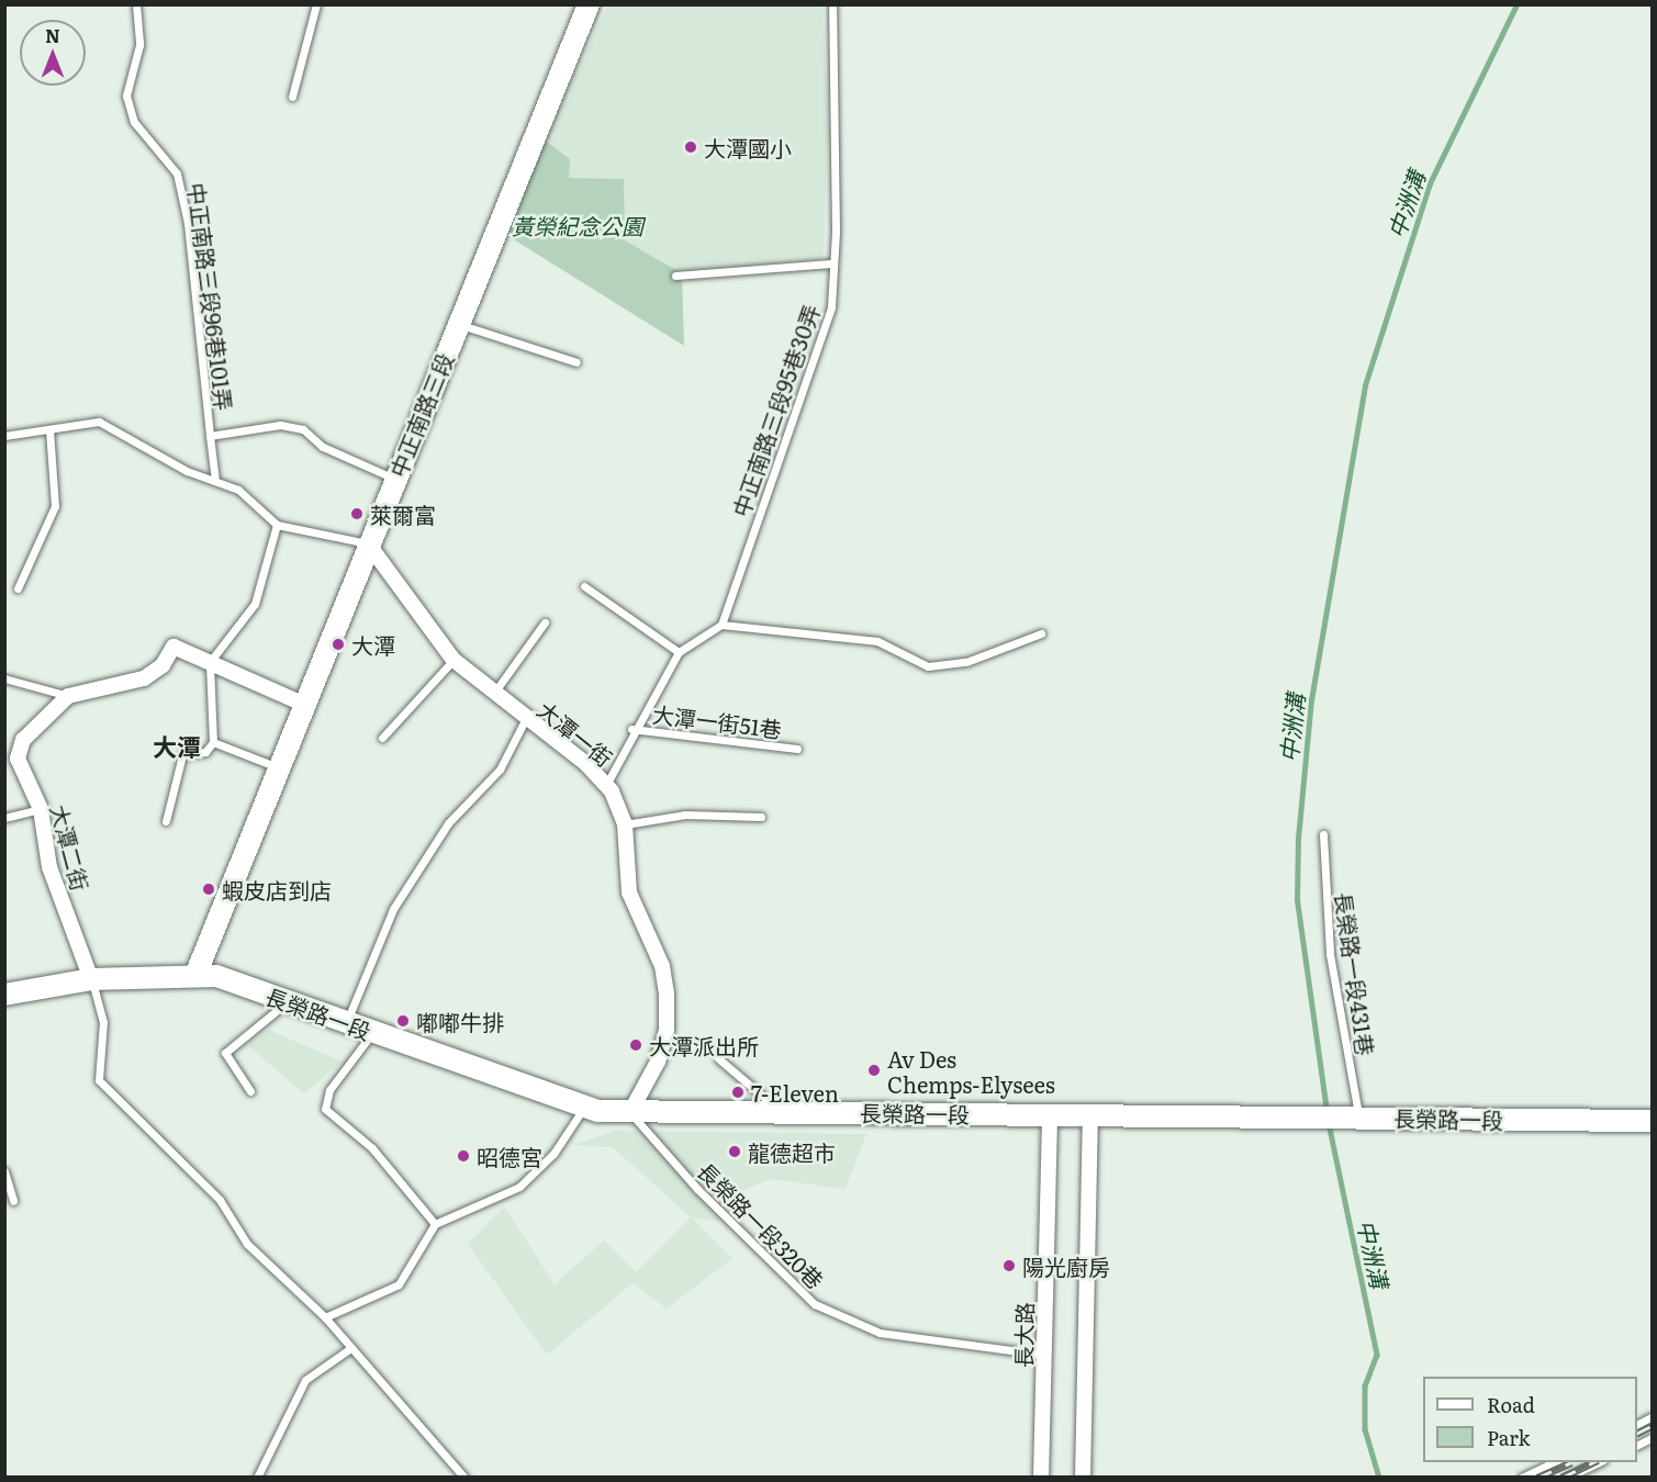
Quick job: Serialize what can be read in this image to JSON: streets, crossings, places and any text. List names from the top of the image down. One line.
{"streets":{"street":["中正南路三段","大潭一街","大潭二街","長榮路一段","長大路"],"lane":["中正南路三段96巷101弄","中正南路三段95巷30弄","大潭一街51巷","長榮路一段431巷","長榮路一段320巷"]},"crossings":[["中正南路三段96巷101弄","中正南路三段"],["中正南路三段95巷30弄","大潭一街51巷"],["中正南路三段","大潭一街"],["中正南路三段","長榮路一段"],["大潭一街51巷","大潭一街"],["大潭一街","長榮路一段"],["大潭一街","長榮路一段320巷"],["大潭二街","長榮路一段"],["長榮路一段431巷","長榮路一段"],["長榮路一段","長榮路一段320巷"],["長榮路一段","長大路"],["長榮路一段320巷","長大路"]],"districts":["大潭"],"water":["中洲溝"],"parks":["黃榮紀念公園"],"places":["大潭國小","萊爾富","大潭","蝦皮店到店","嘟嘟牛排","大潭派出所","Av Des Chemps-Elysees","7-Eleven","龍德超市","昭德宮","陽光廚房"],"legend":["Road","Park"],"north":"top"}
